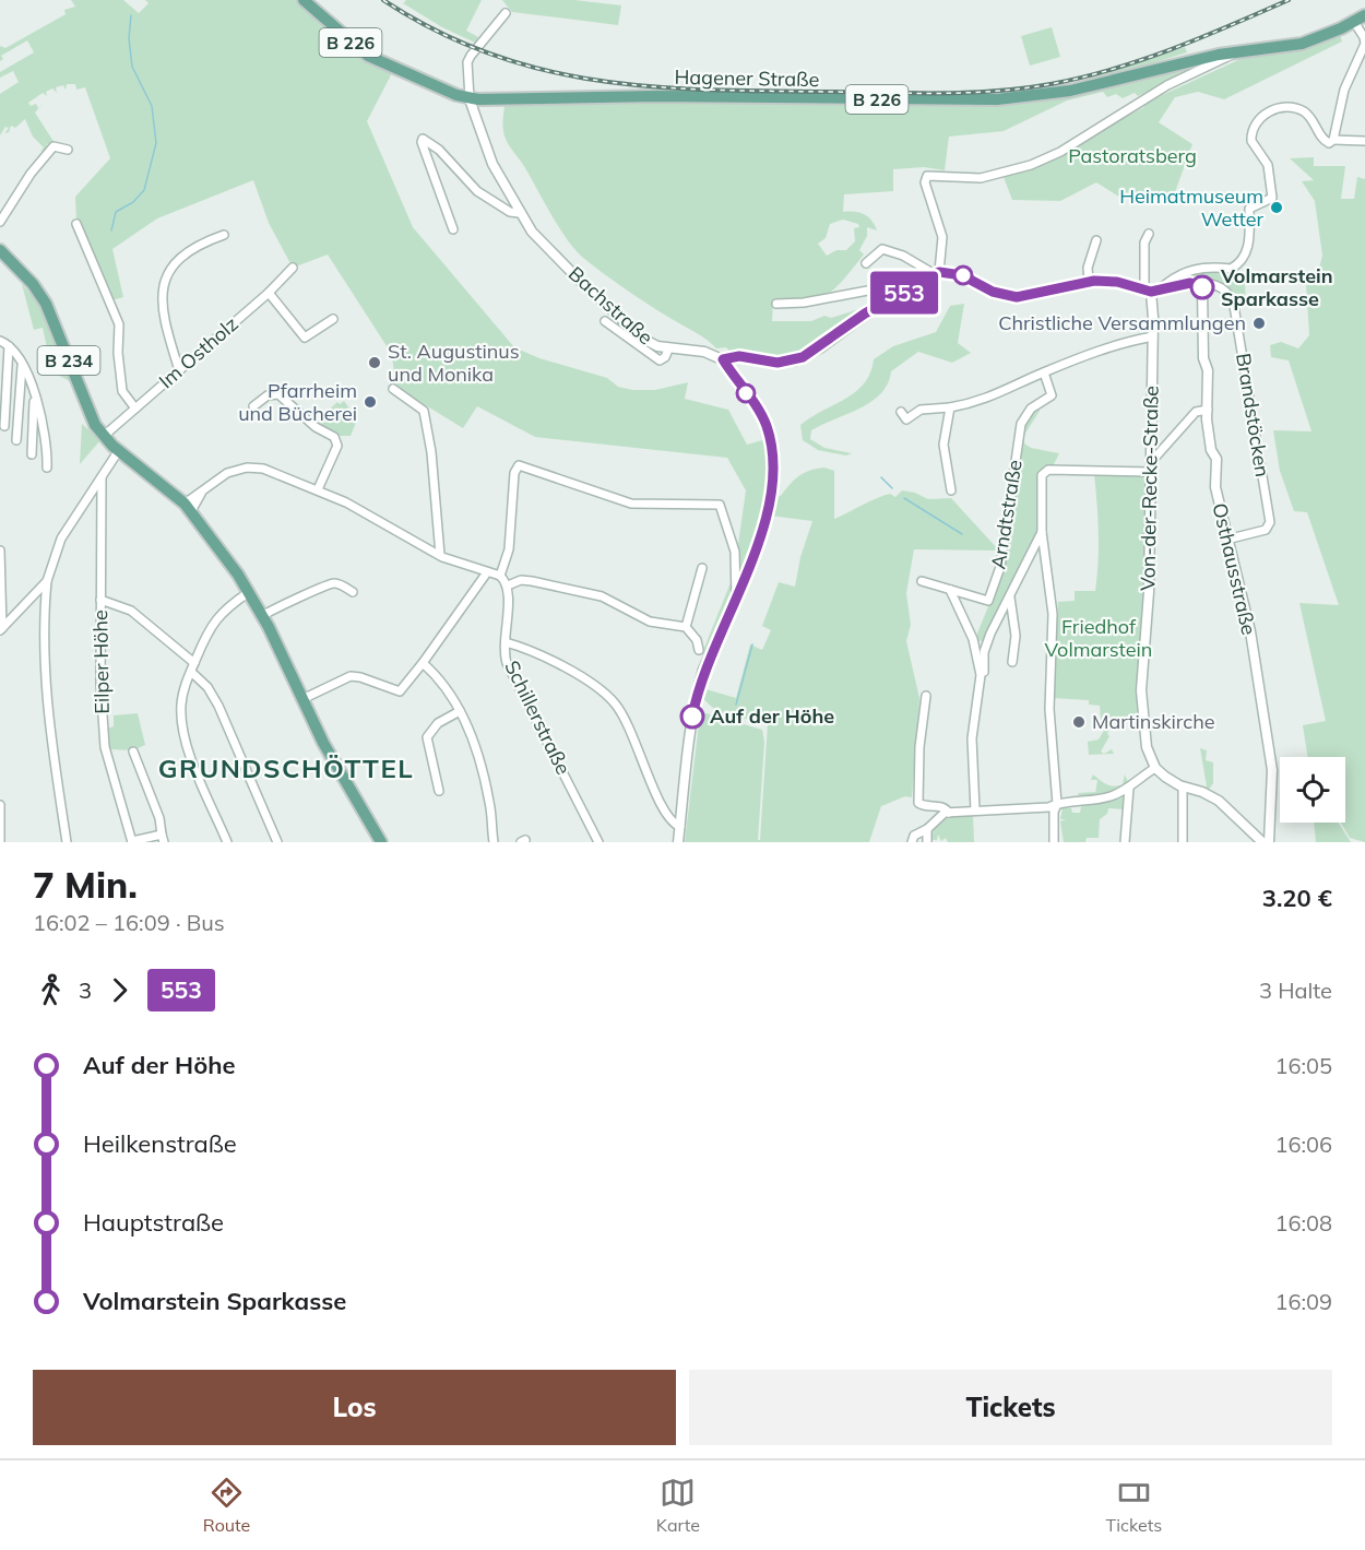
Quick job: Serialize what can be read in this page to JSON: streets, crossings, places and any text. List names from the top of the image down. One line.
{"streets":{"main road":["B 226","Hagener Straße","B 234"],"street":["Bachstraße","Im Ostholz","Brandstöcken","Von-der-Recke-Straße","Arndtstraße","Osthausstraße","Eilper Höhe","Schillerstraße"]},"crossings":[["Hagener Straße","Bachstraße"],["Im Ostholz","B 234"],["Brandstöcken","Osthausstraße"]],"districts":["GRUNDSCHÖTTEL"],"parks":["Pastoratsberg","Friedhof Volmarstein"],"places":["Heimatmuseum Wetter","Volmarstein Sparkasse","Christliche Versammlungen","St. Augustinus und Monika","Pfarrheim und Bücherei","Auf der Höhe","Martinskirche"],"lines":["bus line 553"],"page":{"on_map":"553","heading":["7 Min.","16:02 – 16:09 · Bus","3.20 €"],"legs":["3","553","3 Halte"],"list":[{"name":"Auf der Höhe","value":"16:05"},{"name":"Heilkenstraße","value":"16:06"},{"name":"Hauptstraße","value":"16:08"},{"name":"Volmarstein Sparkasse","value":"16:09"}],"buttons":["Los","Tickets"],"tabs":["Route","Karte","Tickets"]}}
